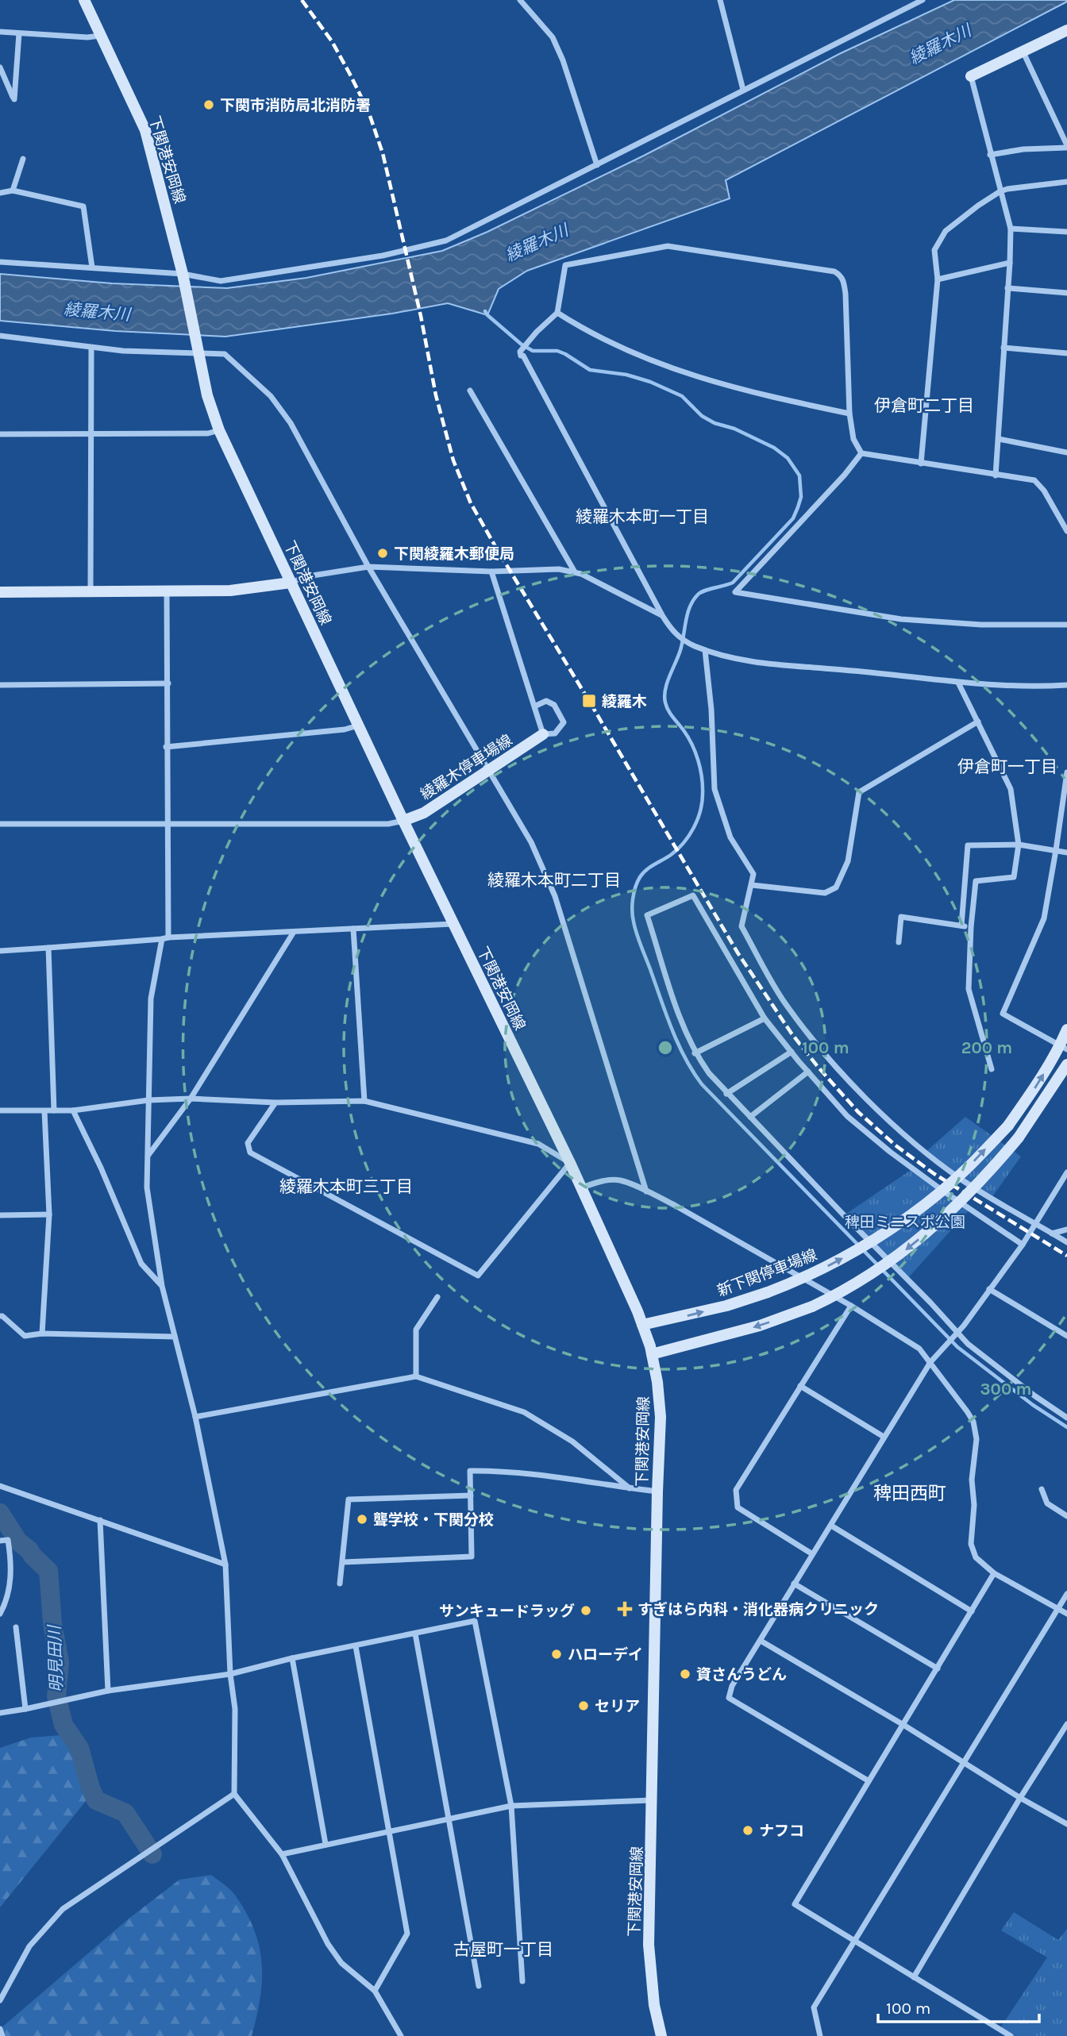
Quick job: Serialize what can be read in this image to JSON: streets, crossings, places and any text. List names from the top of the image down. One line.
{"streets":{"main road":["下関港安岡線","綾羅木停車場線","新下関停車場線"]},"crossings":[["下関港安岡線","綾羅木停車場線"],["下関港安岡線","新下関停車場線"]],"districts":["伊倉町二丁目","綾羅木本町一丁目","伊倉町一丁目","綾羅木本町二丁目","綾羅木本町三丁目","稗田西町","古屋町一丁目"],"water":["綾羅木川","明見田川"],"parks":["稗田ミニスポ公園"],"places":{"other":["下関市消防局北消防署","下関綾羅木郵便局","聾学校・下関分校","サンキュードラッグ","ハローデイ","資さんうどん","セリア","ナフコ"],"transit":["綾羅木"],"health":["すぎはら内科・消化器病クリニック"]},"scale_bar":"100 m","rings":["100 m","200 m","300 m"]}
